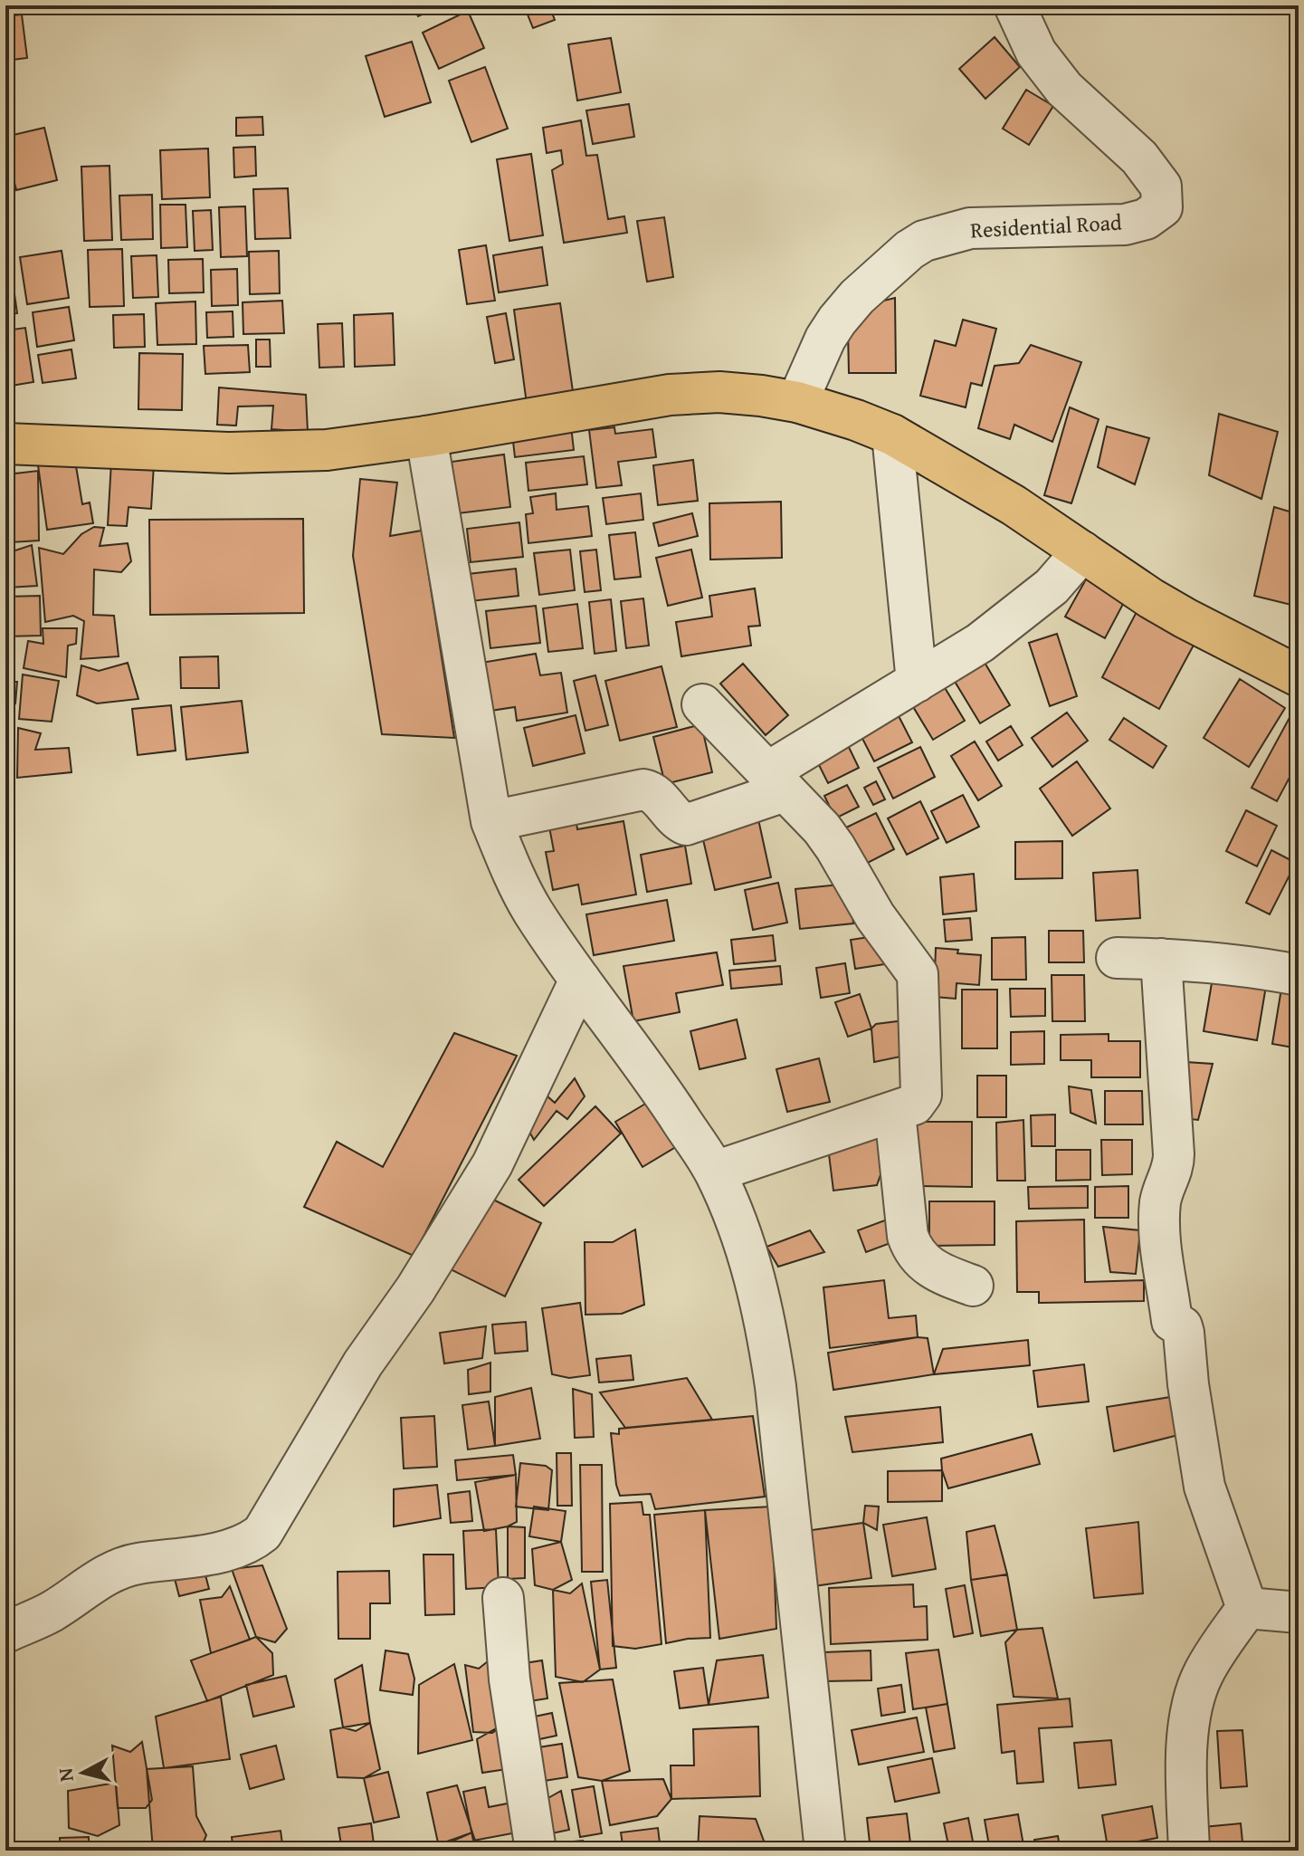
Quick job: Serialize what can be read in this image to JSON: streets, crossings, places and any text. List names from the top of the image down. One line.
{"streets":{"street":["Residential Road"]},"north":"left"}
